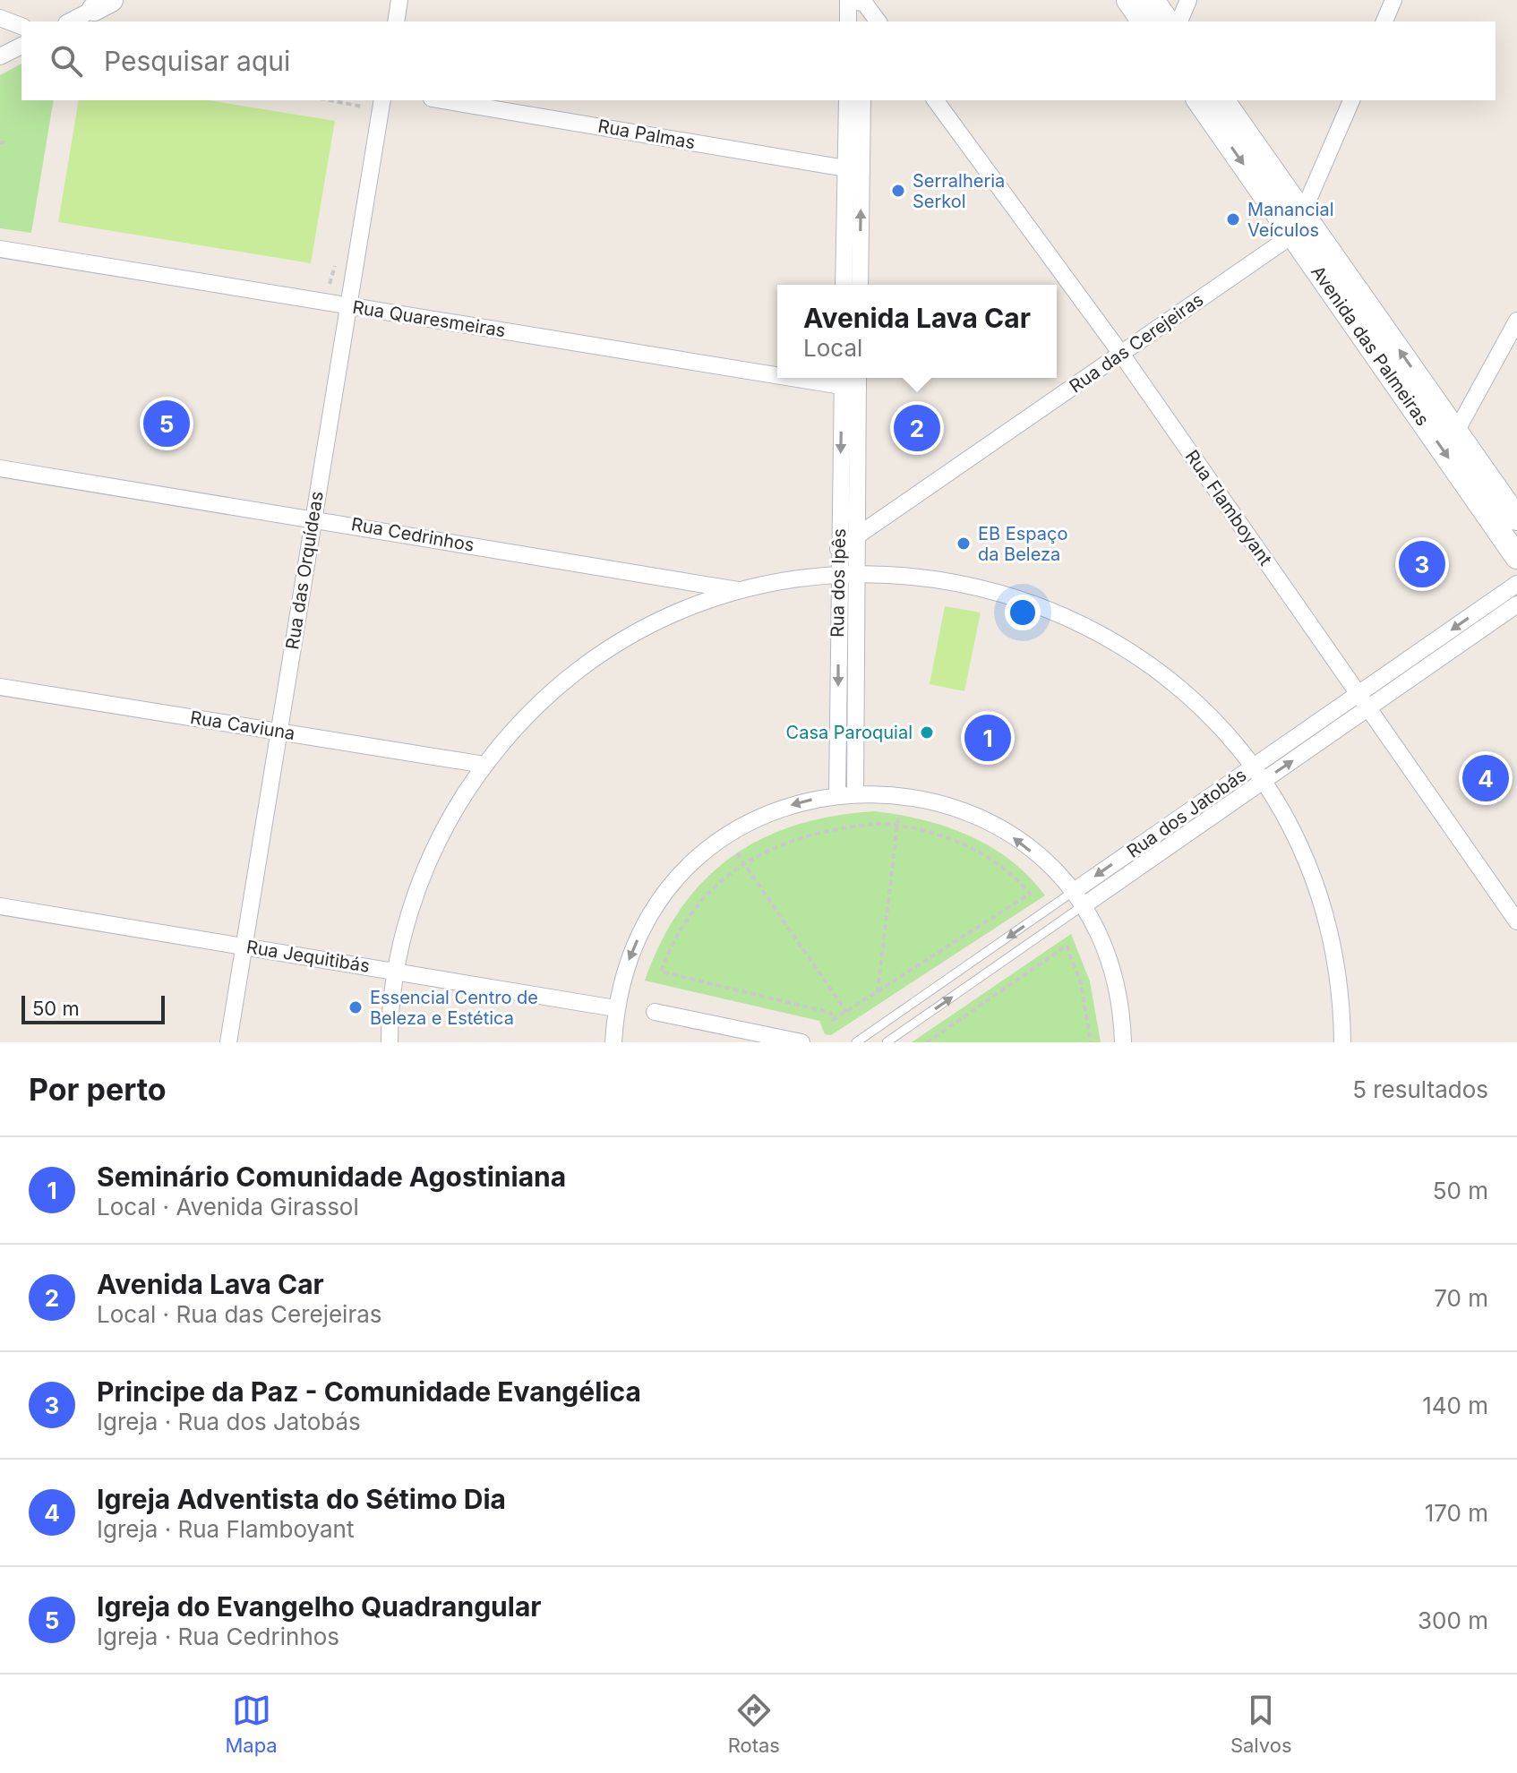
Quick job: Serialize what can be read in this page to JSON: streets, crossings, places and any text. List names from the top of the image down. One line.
{"streets":{"street":["Rua Palmas","Rua Quaresmeiras","Rua das Cerejeiras","Avenida das Palmeiras","Rua Flamboyant","Rua Cedrinhos","Rua das Orquídeas","Rua dos Ipês","Rua Caviuna","Rua dos Jatobás","Rua Jequitibás"]},"crossings":[["Rua Quaresmeiras","Rua das Orquídeas"],["Rua das Cerejeiras","Avenida das Palmeiras"],["Rua das Cerejeiras","Rua Flamboyant"],["Rua das Cerejeiras","Rua dos Ipês"],["Rua Flamboyant","Rua dos Jatobás"],["Rua Cedrinhos","Rua das Orquídeas"],["Rua das Orquídeas","Rua Caviuna"],["Rua das Orquídeas","Rua Jequitibás"]],"places":["Serralheria Serkol","Manancial Veículos","EB Espaço da Beleza","Casa Paroquial","Essencial Centro de Beleza e Estética"],"scale_bar":"50 m","page":{"search":"Pesquisar aqui","popup":["Avenida Lava Car","Local"],"pins":["5","2","3","1","4"],"scale":"50 m","heading":["Por perto","5 resultados"],"list":[{"mark":"1","name":"Seminário Comunidade Agostiniana","note":"Local · Avenida Girassol","value":"50 m"},{"mark":"2","name":"Avenida Lava Car","note":"Local · Rua das Cerejeiras","value":"70 m"},{"mark":"3","name":"Principe da Paz - Comunidade Evangélica","note":"Igreja · Rua dos Jatobás","value":"140 m"},{"mark":"4","name":"Igreja Adventista do Sétimo Dia","note":"Igreja · Rua Flamboyant","value":"170 m"},{"mark":"5","name":"Igreja do Evangelho Quadrangular","note":"Igreja · Rua Cedrinhos","value":"300 m"}],"nav":["Mapa","Rotas","Salvos"]}}
